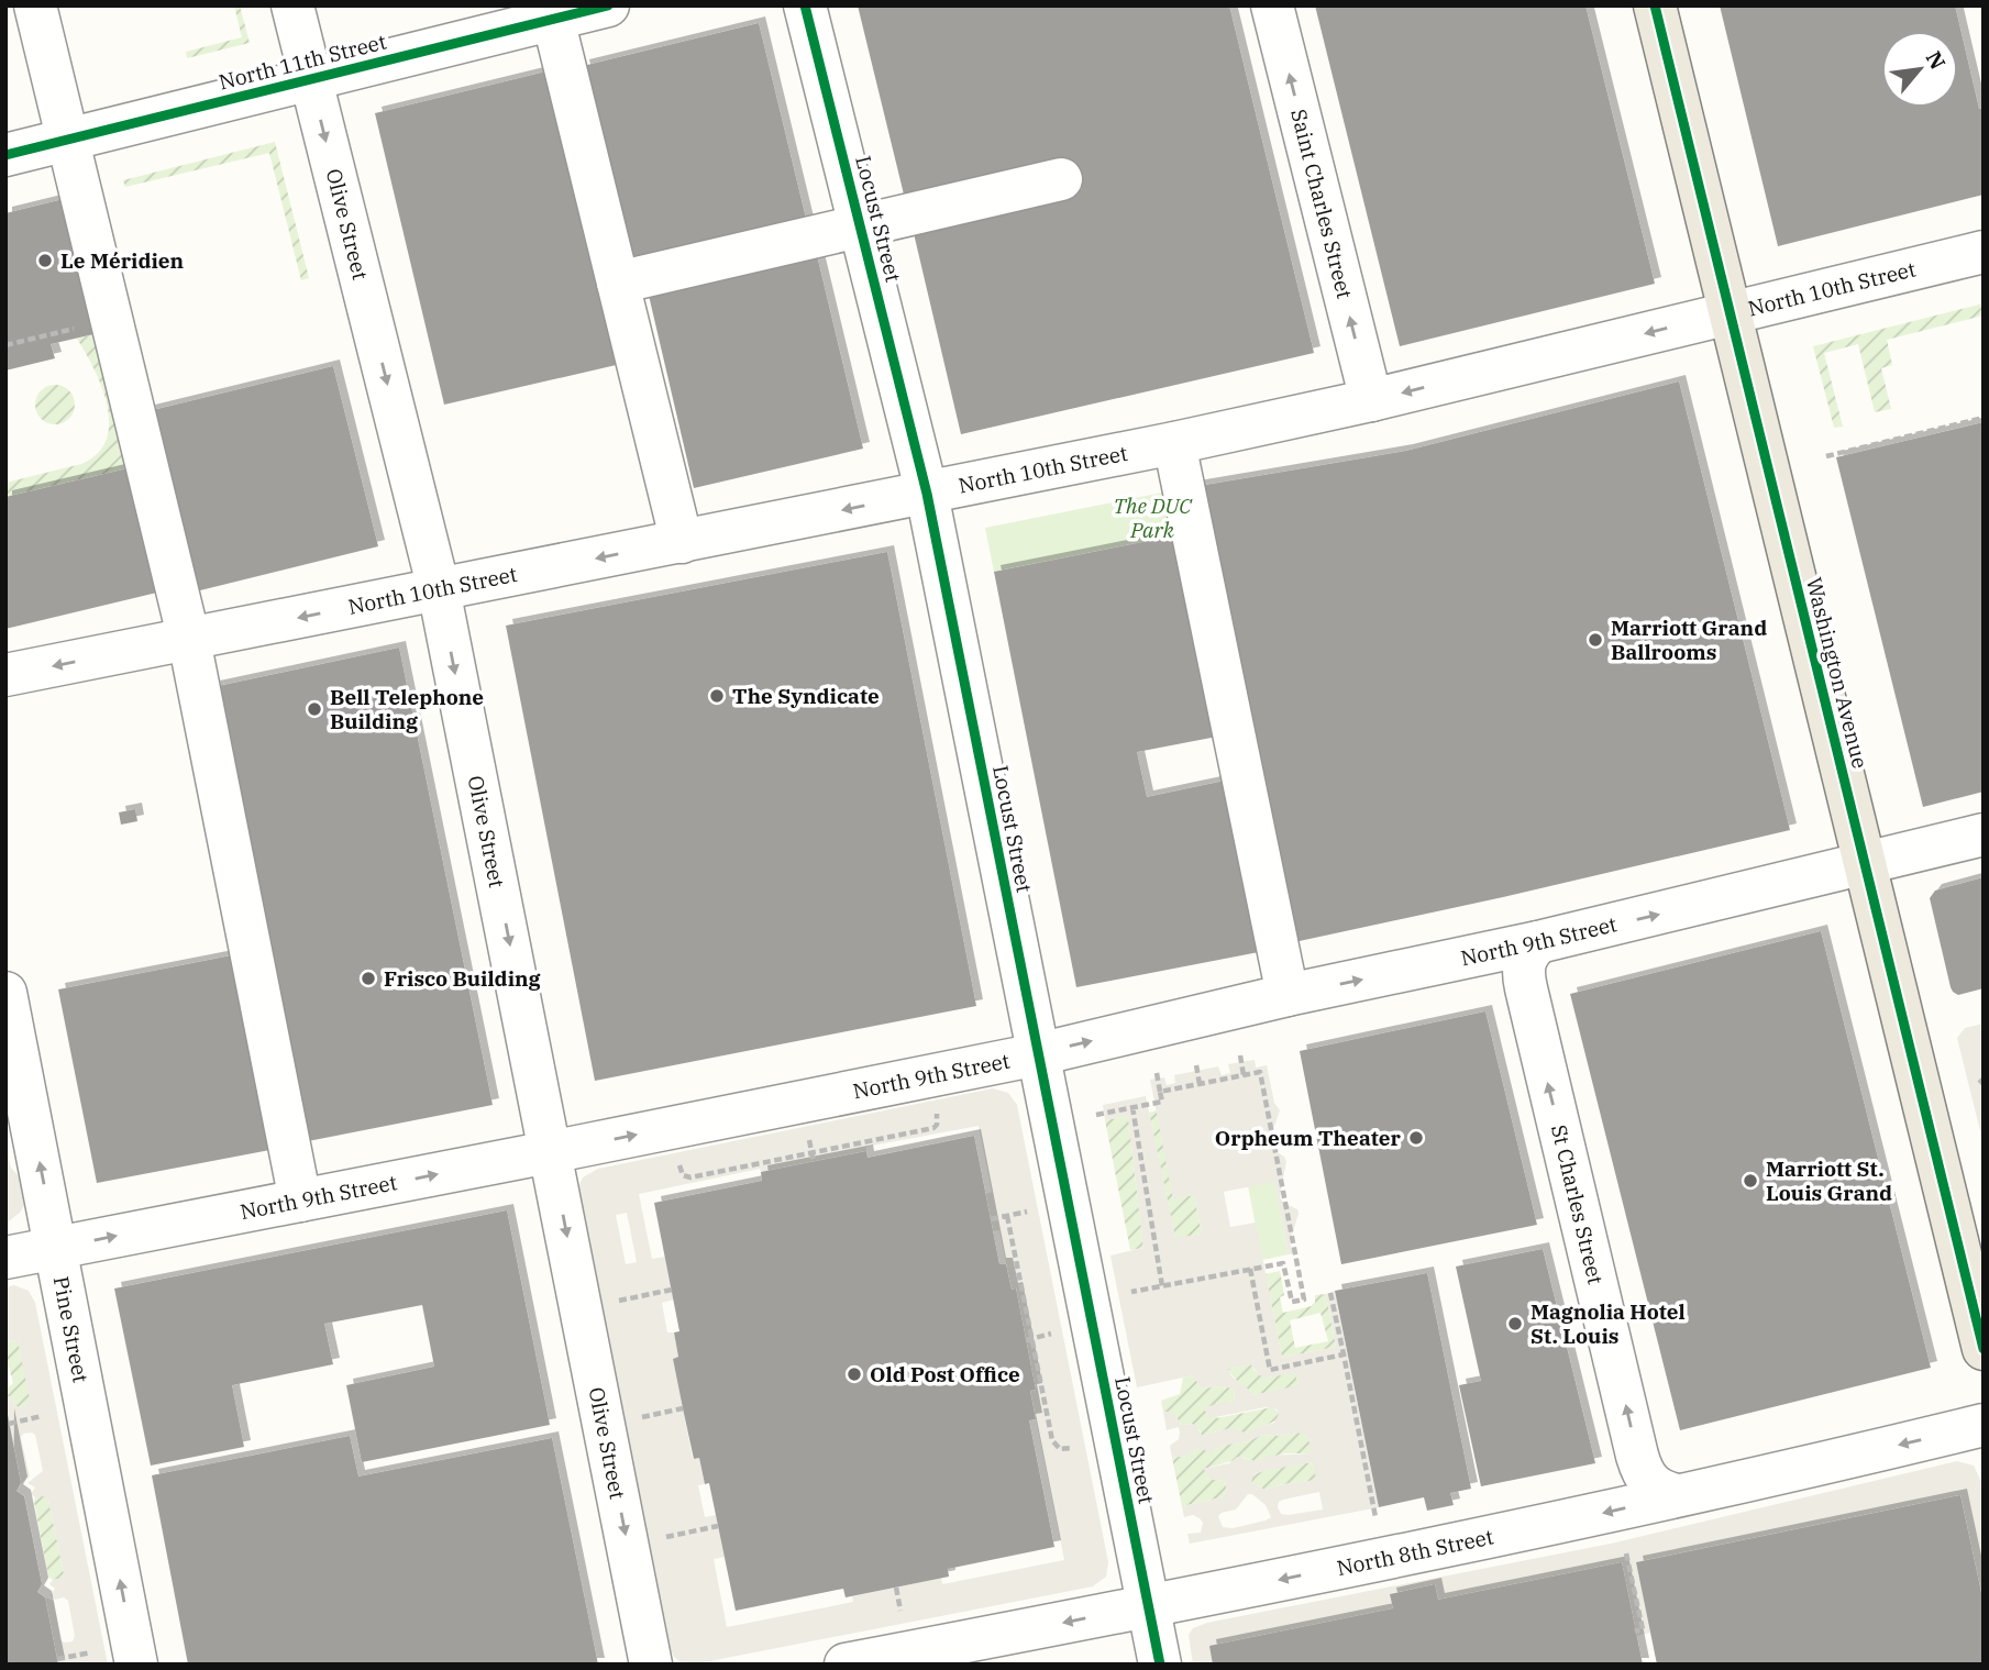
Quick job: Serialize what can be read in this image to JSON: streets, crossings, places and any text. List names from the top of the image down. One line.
{"streets":{"main road":["Washington Avenue"],"street":["North 11th Street","Saint Charles Street","Locust Street","Olive Street","North 10th Street","North 9th Street","St Charles Street","Pine Street","North 8th Street"]},"crossings":[["North 11th Street","Olive Street"],["Saint Charles Street","North 10th Street"],["Locust Street","North 10th Street"],["Locust Street","North 9th Street"],["Locust Street","North 8th Street"],["Olive Street","North 10th Street"],["Olive Street","North 9th Street"],["North 10th Street","Washington Avenue"],["Washington Avenue","North 9th Street"],["North 9th Street","St Charles Street"],["North 9th Street","Pine Street"],["St Charles Street","North 8th Street"]],"one_way":["Saint Charles Street","North 10th Street","North 9th Street","North 8th Street"],"parks":["The DUC Park"],"places":["Le Méridien","Marriott Grand Ballrooms","The Syndicate","Bell Telephone Building","Frisco Building","Orpheum Theater","Marriott St. Louis Grand","Magnolia Hotel St. Louis","Old Post Office"],"north":"top right"}
